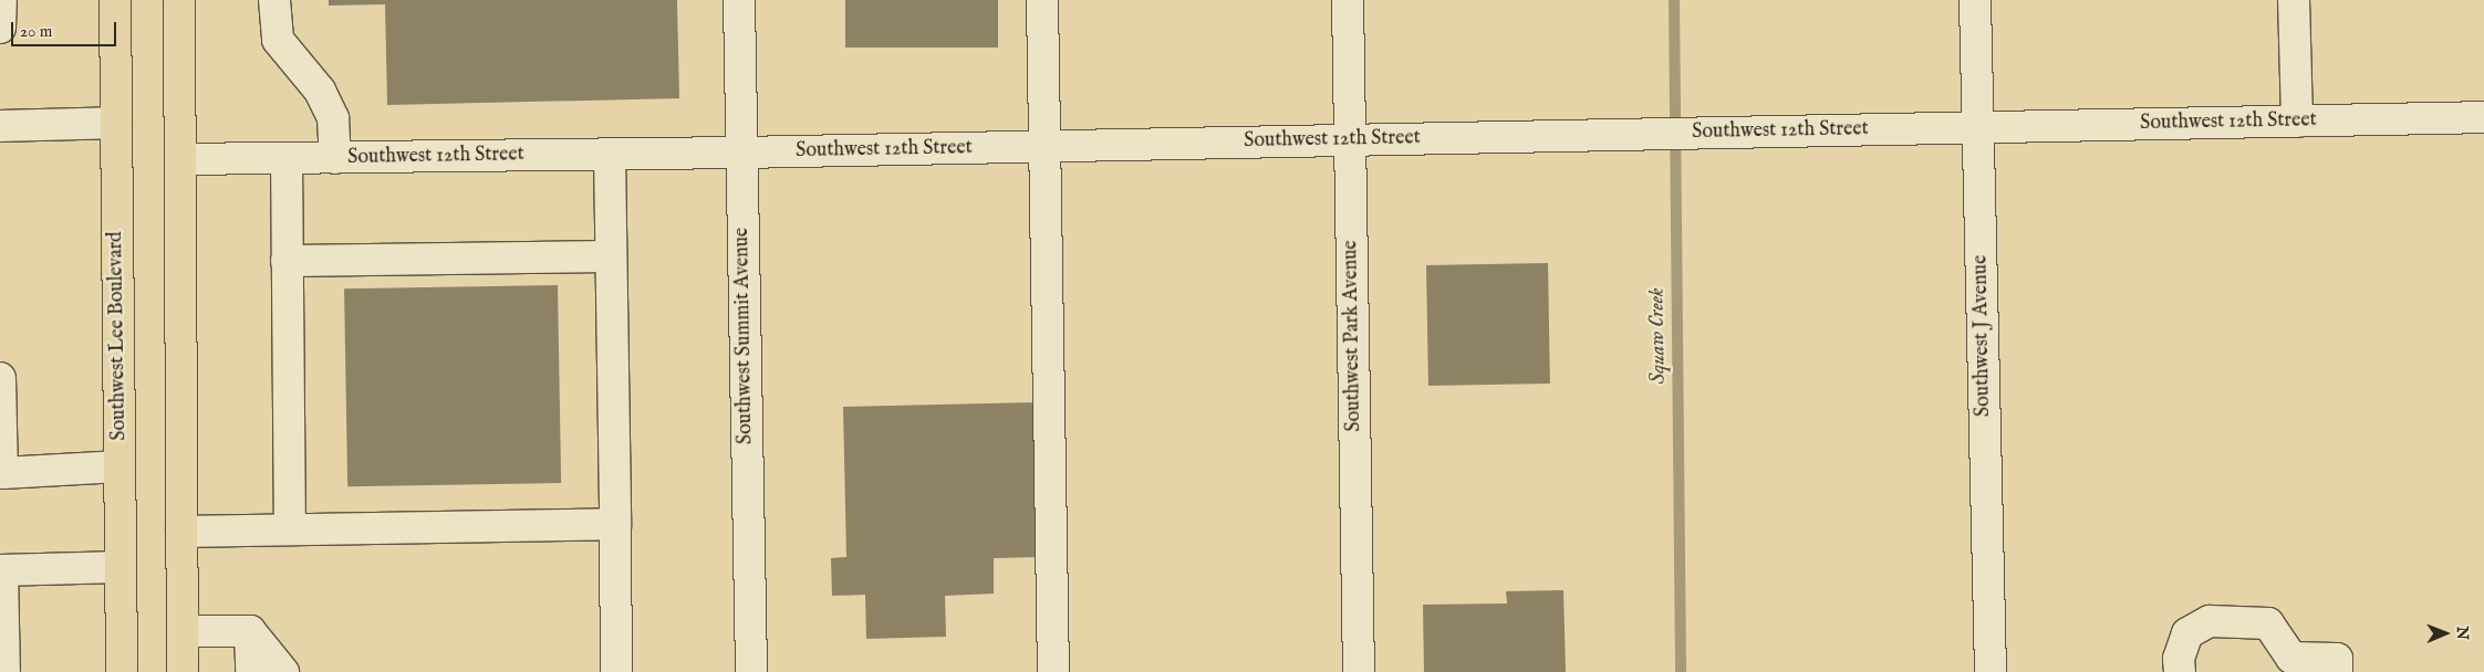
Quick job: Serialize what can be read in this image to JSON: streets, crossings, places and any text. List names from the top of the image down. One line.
{"streets":{"main road":["Southwest Lee Boulevard"],"street":["Southwest 12th Street","Southwest Summit Avenue","Southwest Park Avenue","Southwest J Avenue"]},"crossings":[["Southwest 12th Street","Southwest Summit Avenue"],["Southwest 12th Street","Southwest Park Avenue"],["Southwest 12th Street","Southwest J Avenue"]],"water":["Squaw Creek"],"scale_bar":"20 m","north":"right"}
